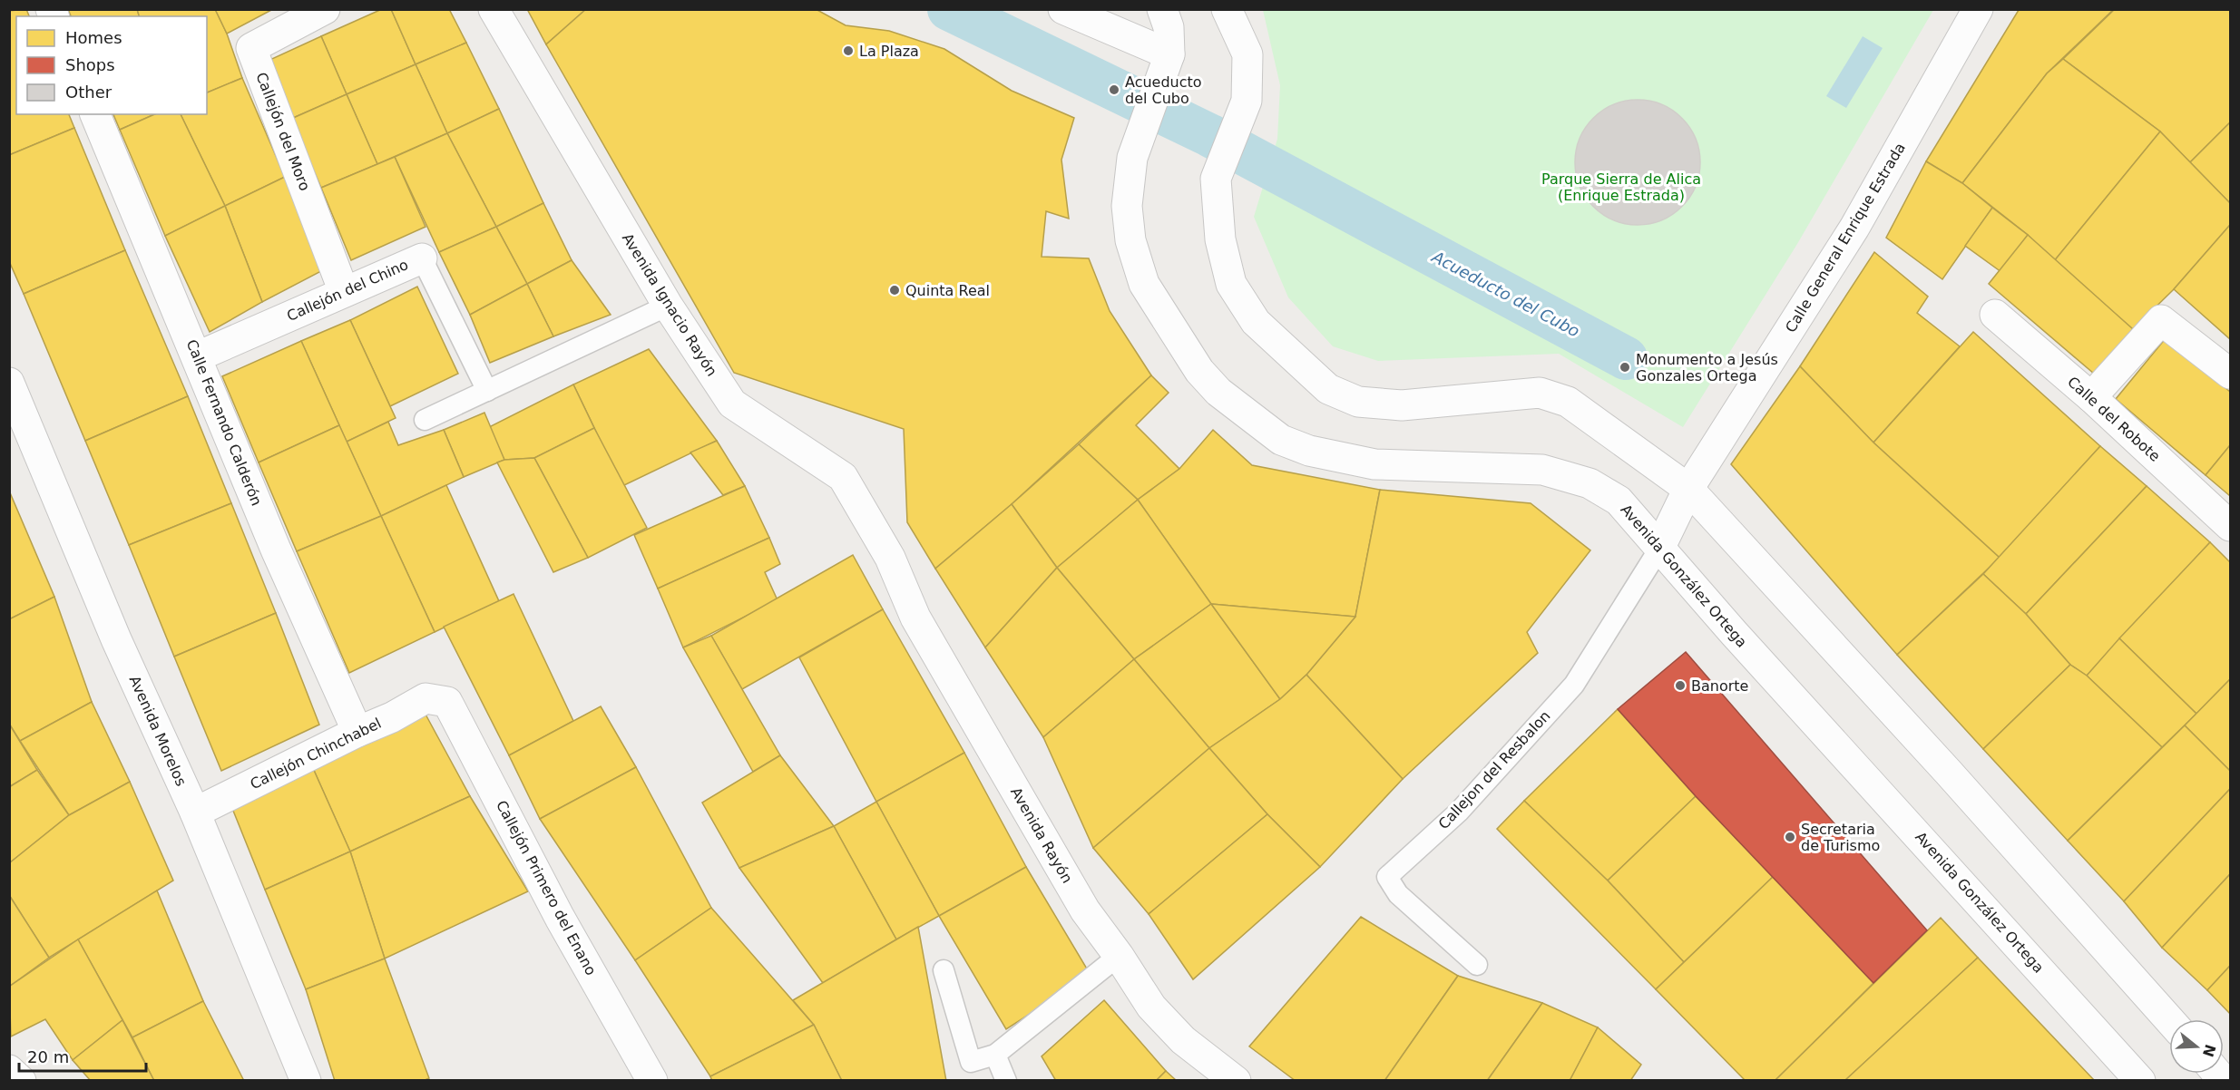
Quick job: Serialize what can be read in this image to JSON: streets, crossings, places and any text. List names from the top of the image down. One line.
{"streets":{"street":["Callejón del Moro","Calle General Enrique Estrada","Callejón del Chino","Avenida Ignacio Rayón","Calle del Robote","Calle Fernando Calderón","Avenida González Ortega","Avenida Morelos","Callejón Chinchabel","Avenida Rayón","Callejón Primero del Enano"],"lane":["Callejon del Resbalon"]},"crossings":[["Callejón del Moro","Callejón del Chino"],["Calle General Enrique Estrada","Avenida González Ortega"],["Calle General Enrique Estrada","Callejon del Resbalon"],["Callejón del Chino","Calle Fernando Calderón"],["Avenida Ignacio Rayón","Avenida Rayón"],["Calle Fernando Calderón","Callejón Chinchabel"],["Avenida González Ortega","Callejon del Resbalon"],["Avenida Morelos","Callejón Chinchabel"],["Callejón Chinchabel","Callejón Primero del Enano"]],"water":["Acueducto del Cubo"],"parks":["Parque Sierra de Alica (Enrique Estrada)"],"places":["La Plaza","Acueducto del Cubo","Quinta Real","Monumento a Jesús Gonzales Ortega","Banorte","Secretaria de Turismo"],"legend":["Homes","Shops","Other"],"scale_bar":"20 m","north":"right"}
